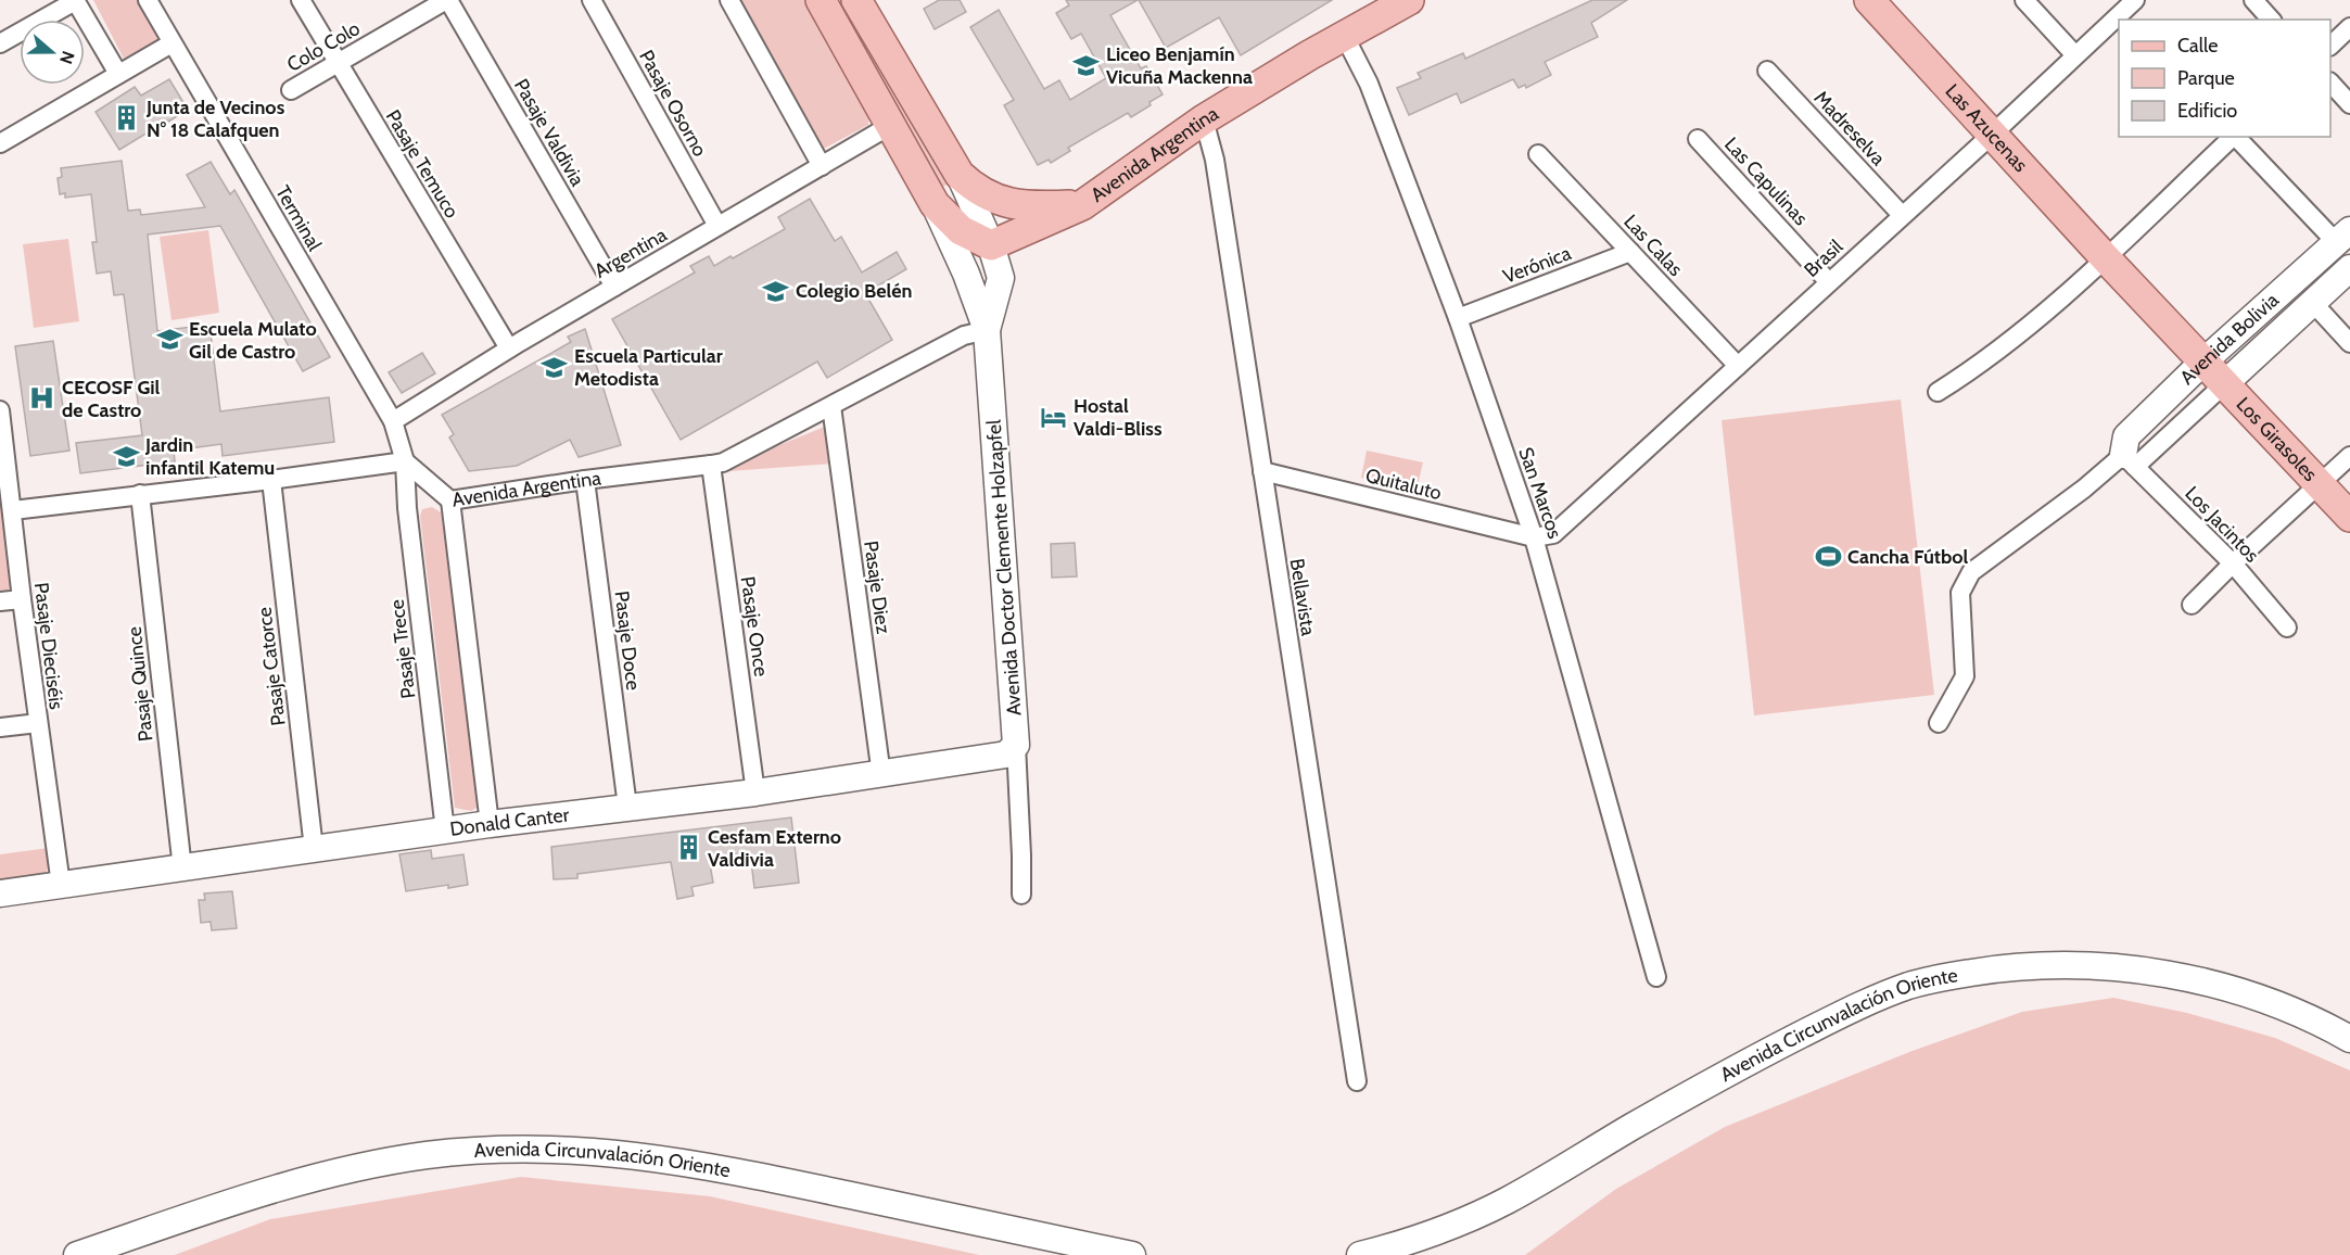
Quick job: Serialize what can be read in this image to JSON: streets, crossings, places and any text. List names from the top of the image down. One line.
{"streets":{"main road":["Las Azucenas","Avenida Argentina","Los Girasoles","Avenida Doctor Clemente Holzapfel"],"street":["Colo Colo","Pasaje Osorno","Madreselva","Pasaje Valdivia","Pasaje Temuco","Las Capulinas","Terminal","Las Calas","Argentina","Brasil","Verónica","Avenida Bolivia","Quitaluto","San Marcos","Los Jacintos","Pasaje Diez","Bellavista","Pasaje Once","Pasaje Doce","Pasaje Dieciséis","Pasaje Trece","Pasaje Catorce","Pasaje Quince","Donald Canter","Avenida Circunvalación Oriente"]},"crossings":[["Colo Colo","Pasaje Valdivia"],["Colo Colo","Pasaje Temuco"],["Pasaje Osorno","Argentina"],["Madreselva","Brasil"],["Las Azucenas","Brasil"],["Las Azucenas","Avenida Bolivia"],["Las Azucenas","Los Girasoles"],["Pasaje Valdivia","Argentina"],["Avenida Argentina","Terminal"],["Avenida Argentina","San Marcos"],["Avenida Argentina","Avenida Doctor Clemente Holzapfel"],["Avenida Argentina","Pasaje Diez"],["Avenida Argentina","Bellavista"],["Avenida Argentina","Pasaje Once"],["Avenida Argentina","Pasaje Doce"],["Avenida Argentina","Pasaje Trece"],["Pasaje Temuco","Argentina"],["Las Capulinas","Brasil"],["Terminal","Argentina"],["Terminal","Pasaje Trece"],["Las Calas","Brasil"],["Las Calas","Verónica"],["Brasil","Quitaluto"],["Brasil","San Marcos"],["Verónica","San Marcos"],["Avenida Bolivia","Los Girasoles"],["Avenida Bolivia","Los Jacintos"],["Quitaluto","San Marcos"],["Quitaluto","Bellavista"],["Avenida Doctor Clemente Holzapfel","Donald Canter"],["Pasaje Diez","Donald Canter"],["Pasaje Once","Donald Canter"],["Pasaje Doce","Donald Canter"],["Pasaje Dieciséis","Donald Canter"],["Pasaje Trece","Donald Canter"],["Pasaje Catorce","Donald Canter"],["Pasaje Quince","Donald Canter"]],"places":{"school or university":["Liceo Benjamín Vicuña Mackenna","Colegio Belén","Escuela Mulato Gil de Castro","Escuela Particular Metodista","Jardin infantil Katemu"],"building":["Junta de Vecinos N° 18 Calafquen","Cesfam Externo Valdivia"],"hospital":["CECOSF Gil de Castro"],"hotel":["Hostal Valdi-Bliss"],"sports":["Cancha Fútbol"]},"legend":["Calle","Parque","Edificio"],"north":"right"}
